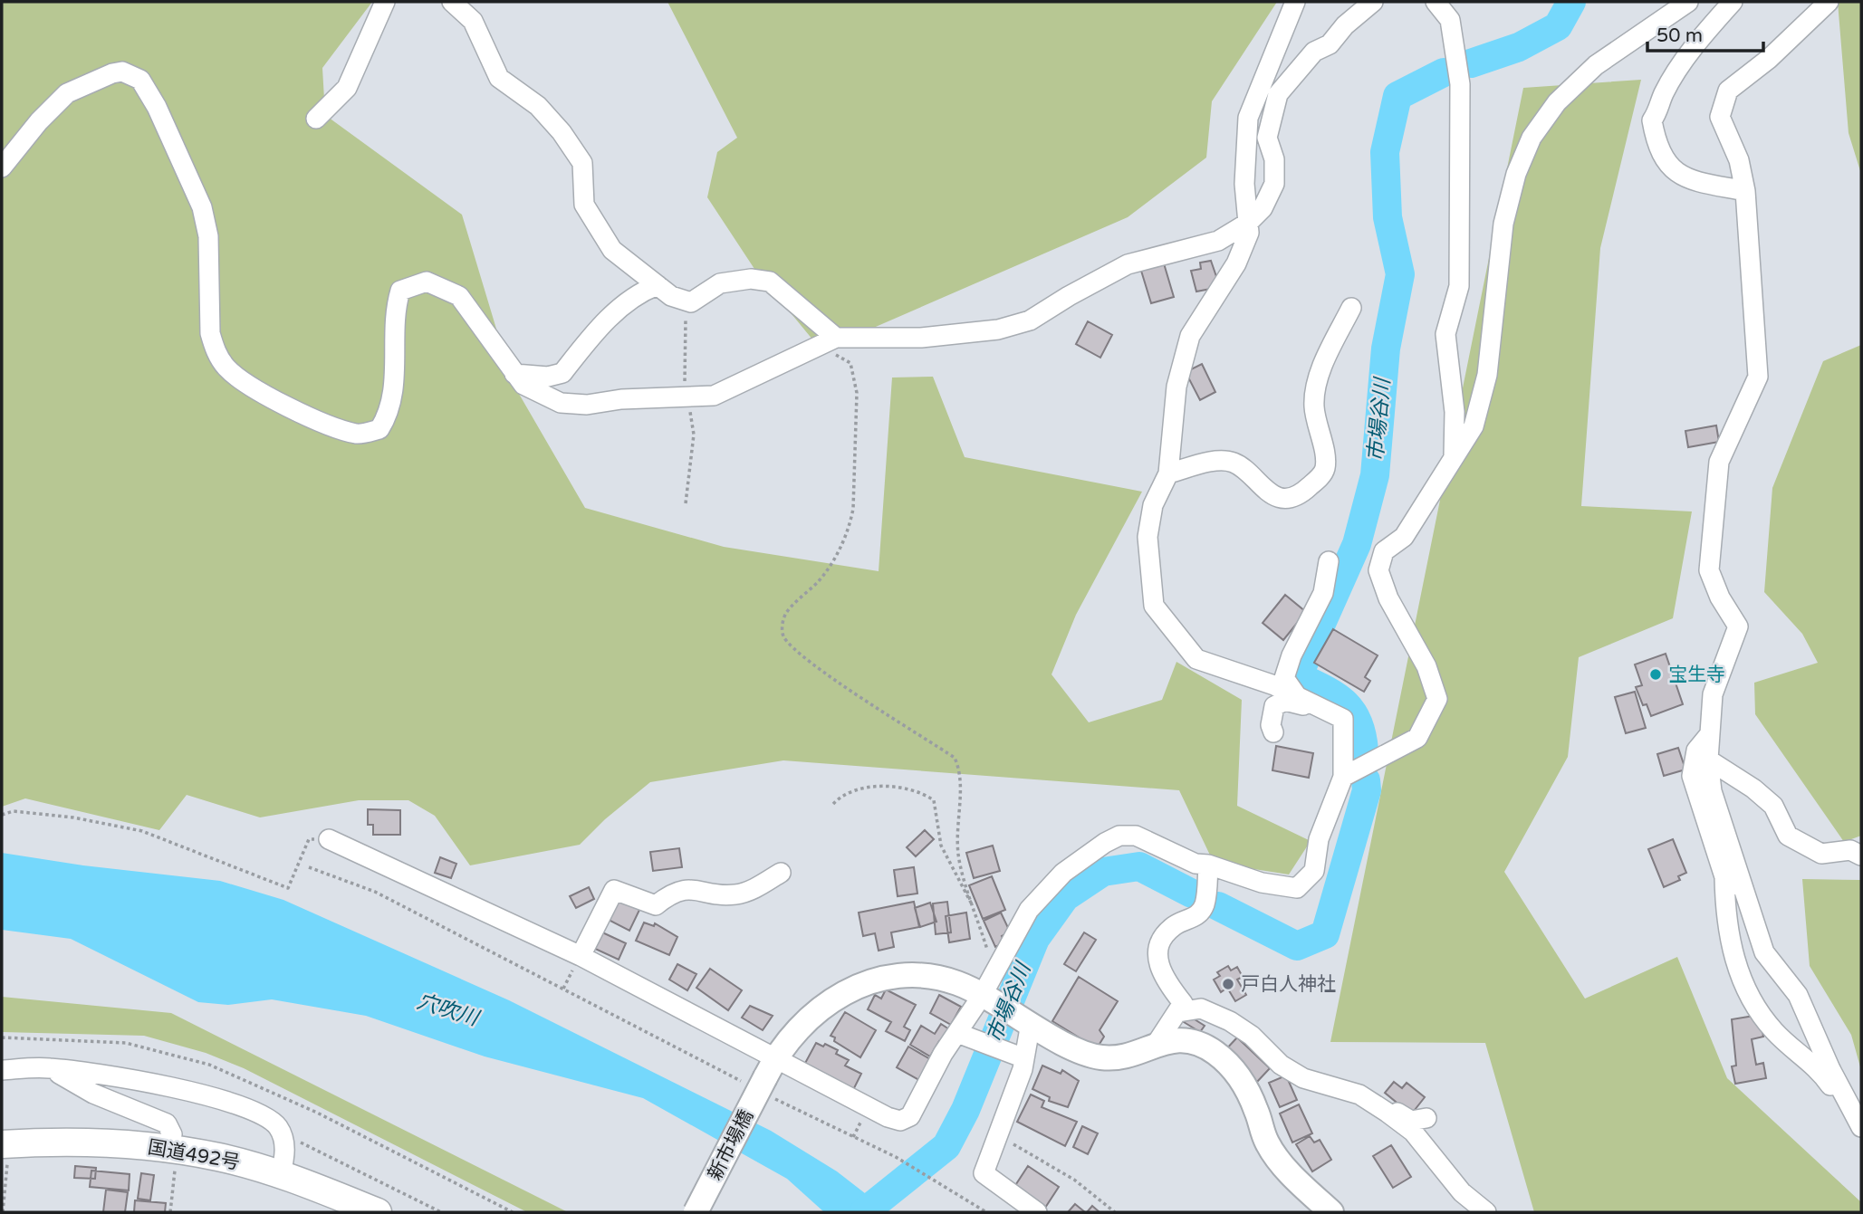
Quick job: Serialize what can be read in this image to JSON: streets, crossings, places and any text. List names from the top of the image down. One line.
{"streets":{"highway":["国道492号"],"main road":["新市場橋"]},"water":["市場谷川","穴吹川"],"places":["宝生寺","戸白人神社"],"scale_bar":"50 m"}
